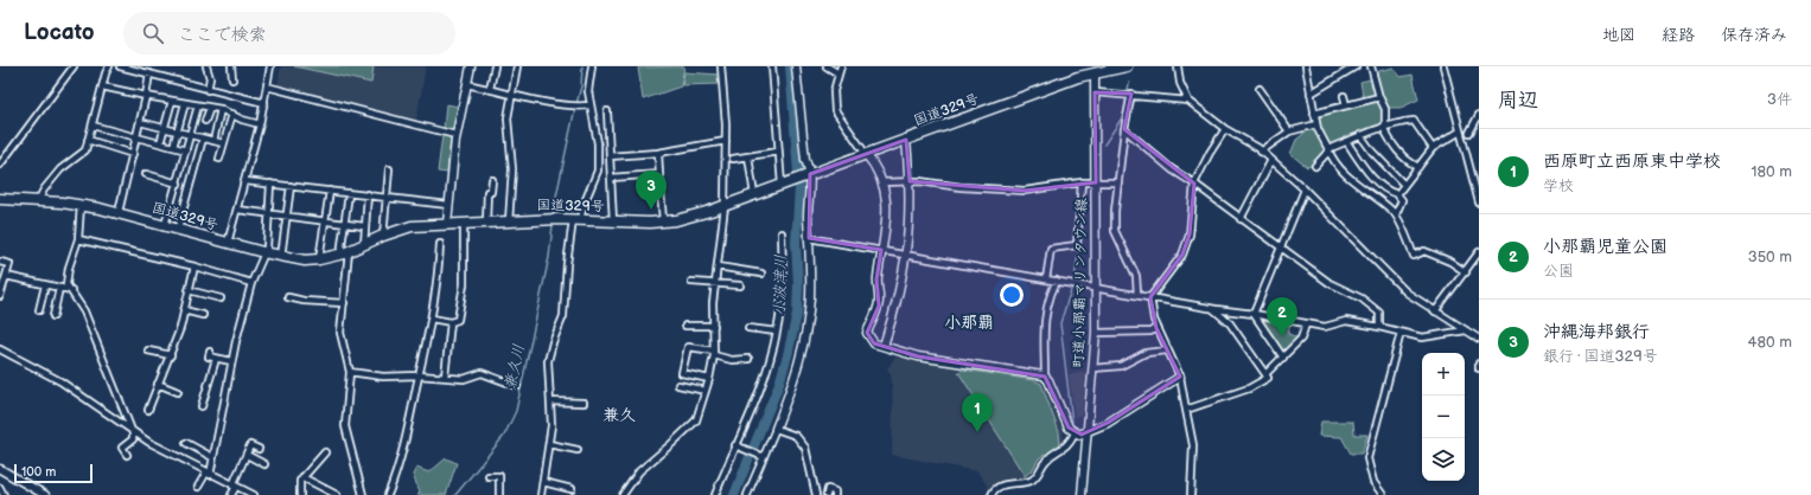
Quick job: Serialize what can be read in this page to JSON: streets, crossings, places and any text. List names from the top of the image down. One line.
{"streets":{"highway":["国道329号"],"street":["町道小那覇マリンタウン線"]},"crossings":[["国道329号","町道小那覇マリンタウン線"]],"districts":["小那覇","兼久"],"water":["小波津川","兼久川"],"scale_bar":"100 m","page":{"header":"Locato","search":"ここで検索","nav":["地図","経路","保存済み"],"heading":["周辺","3件"],"list":[{"mark":"1","name":"西原町立西原東中学校","note":"学校","value":"180 m"},{"mark":"2","name":"小那覇児童公園","note":"公園","value":"350 m"},{"mark":"3","name":"沖縄海邦銀行","note":"銀行 · 国道329号","value":"480 m"}],"pins":["3","2","1"],"map_buttons":["+","−"],"scale":"100 m"}}
